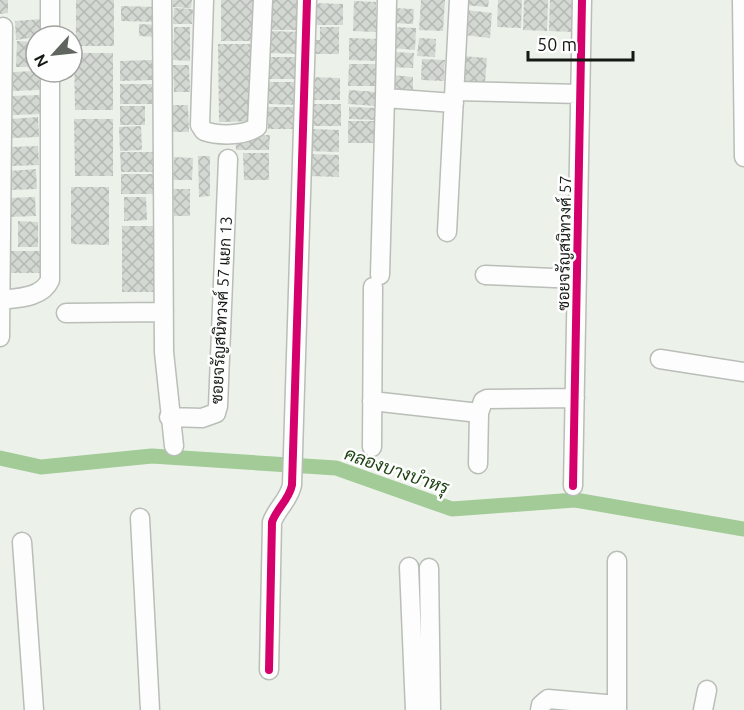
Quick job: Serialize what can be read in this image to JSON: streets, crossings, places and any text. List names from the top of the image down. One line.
{"streets":{"street":["ซอยจรัญสนิทวงศ์ 57","ซอยจรัญสนิทวงศ์ 57 แยก 13"]},"water":["คลองบางบำหรุ"],"scale_bar":"50 m","north":"bottom left"}
